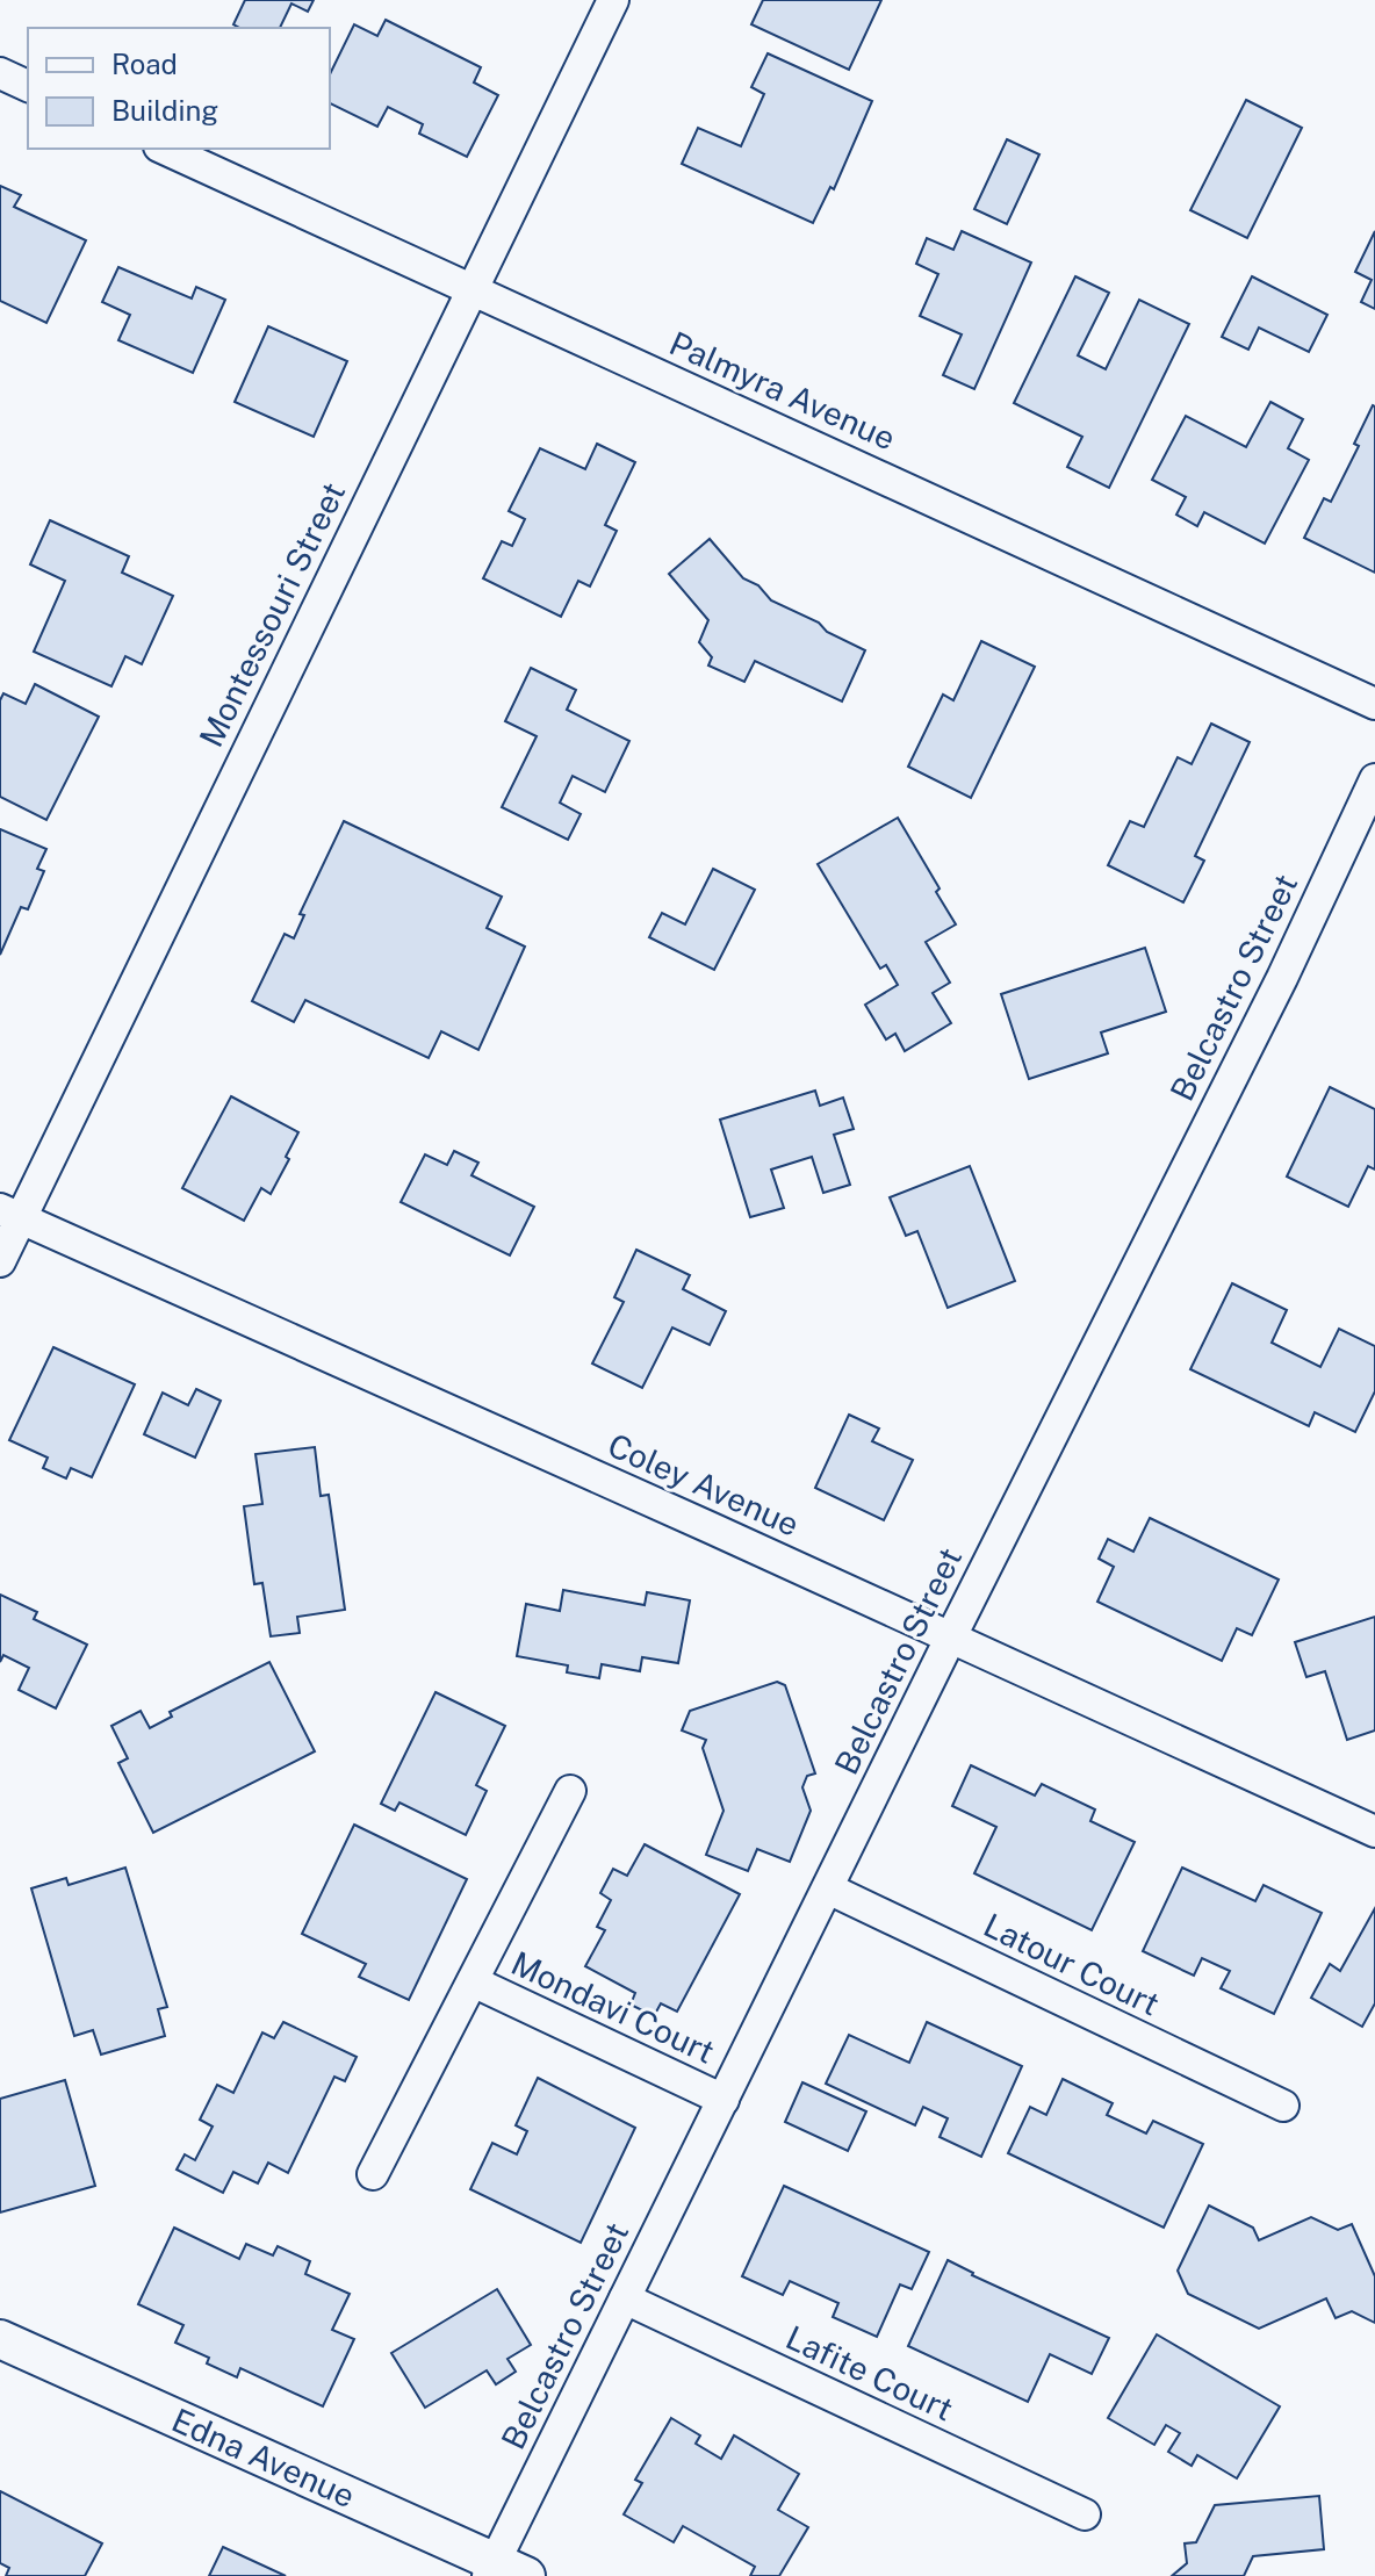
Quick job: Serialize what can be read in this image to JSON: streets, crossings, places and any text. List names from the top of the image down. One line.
{"streets":{"street":["Palmyra Avenue","Montessouri Street","Belcastro Street","Coley Avenue","Latour Court","Mondavi Court","Lafite Court","Edna Avenue"]},"crossings":[["Palmyra Avenue","Montessouri Street"],["Montessouri Street","Coley Avenue"],["Belcastro Street","Coley Avenue"],["Belcastro Street","Latour Court"],["Belcastro Street","Mondavi Court"],["Belcastro Street","Lafite Court"],["Belcastro Street","Edna Avenue"]],"legend":["Road","Building"]}
